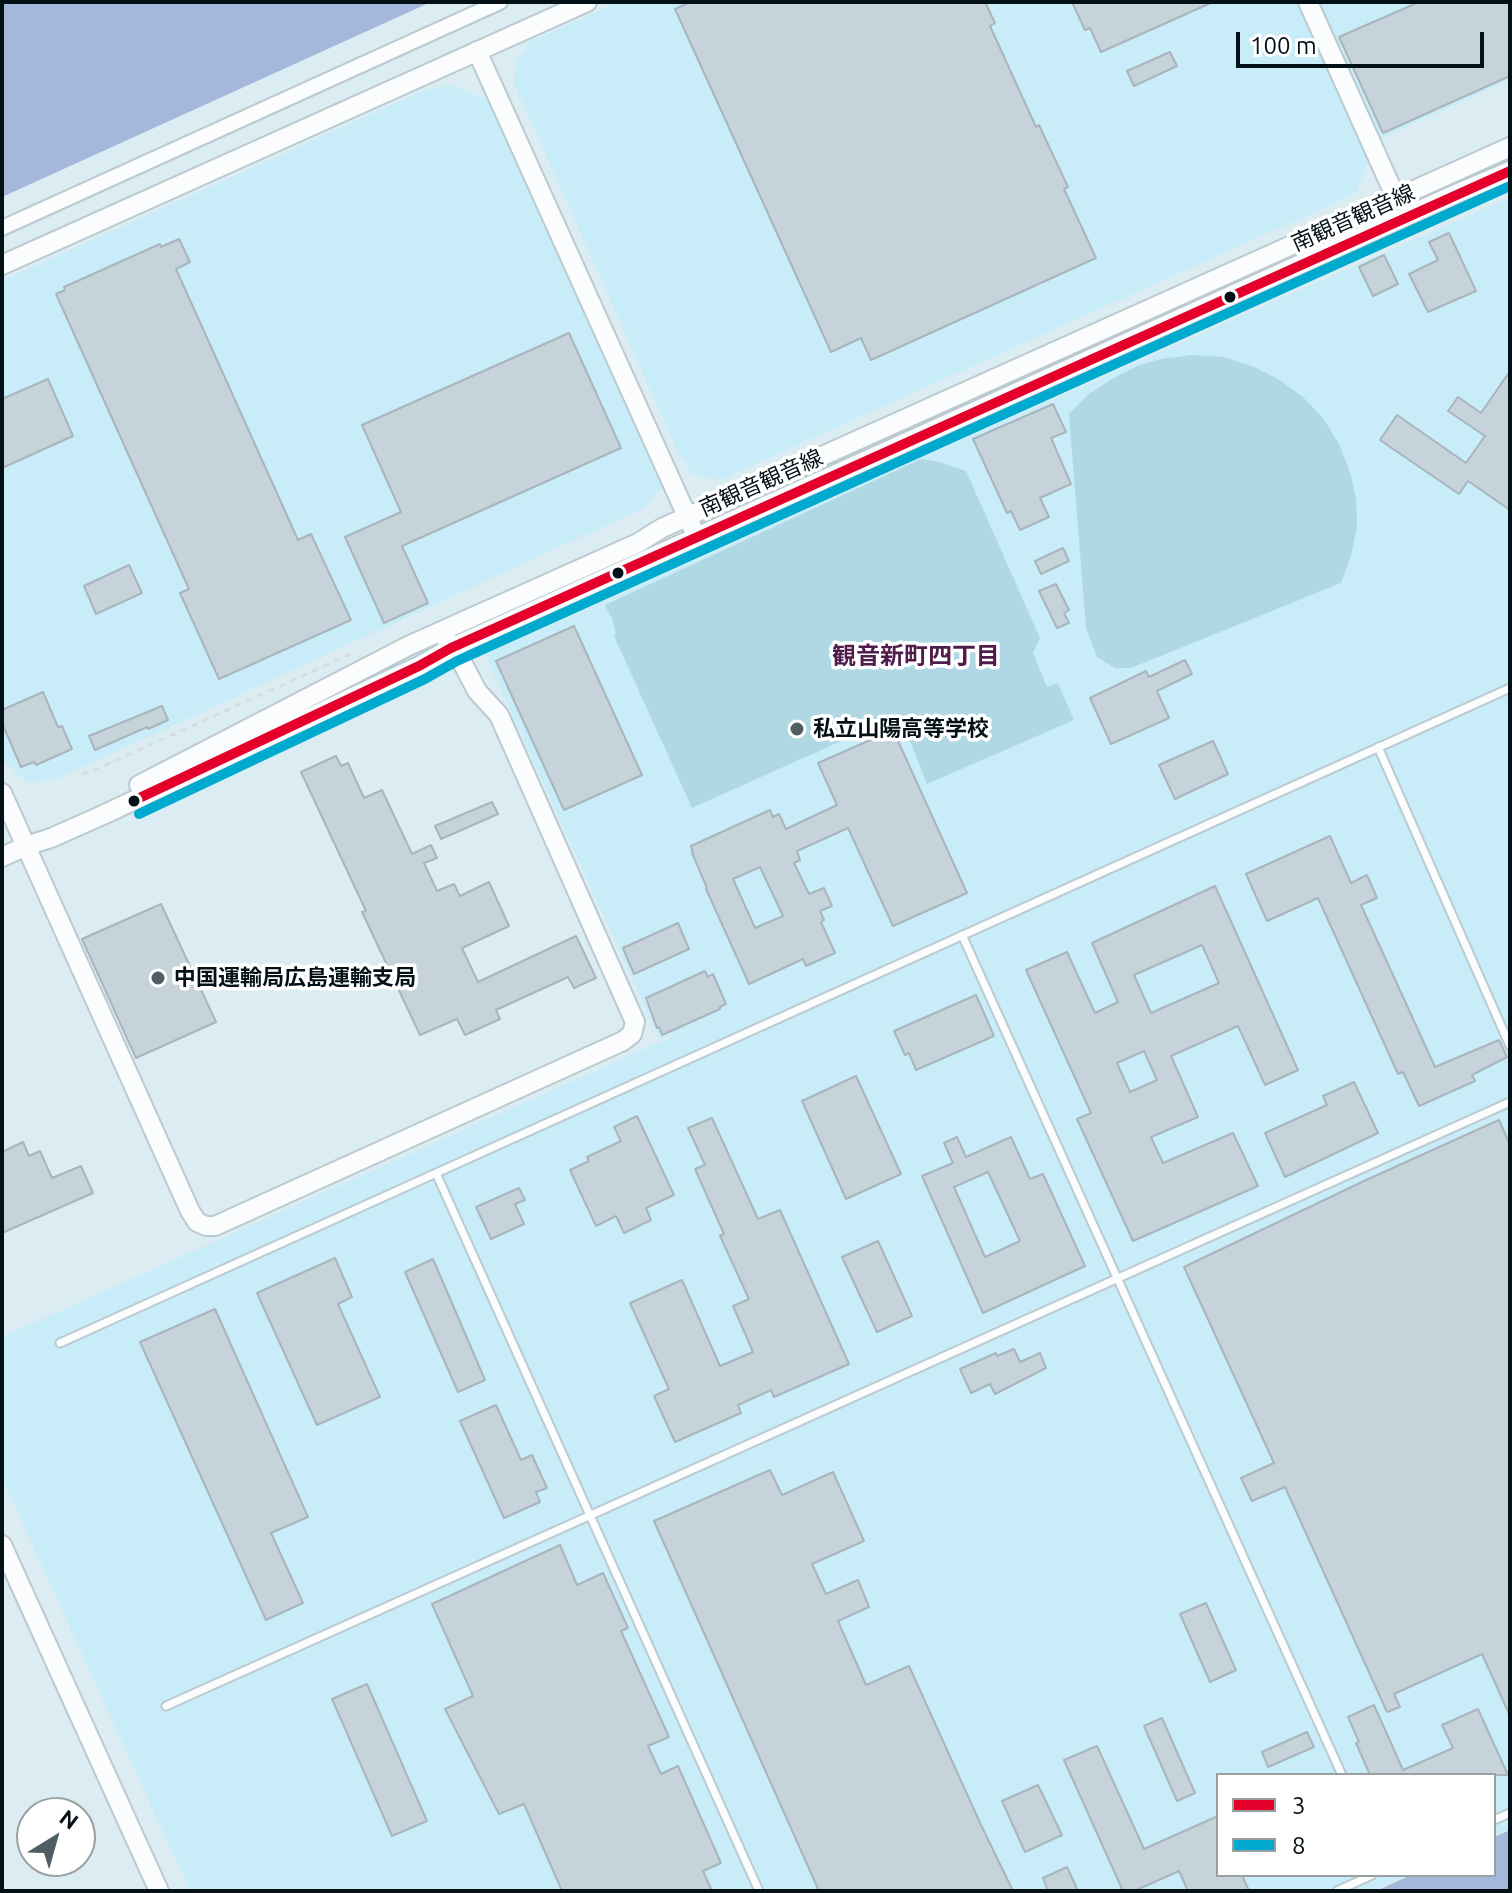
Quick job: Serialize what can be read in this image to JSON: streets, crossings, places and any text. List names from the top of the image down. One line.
{"streets":{"street":["南観音観音線"]},"districts":["観音新町四丁目"],"places":["私立山陽高等学校","中国運輸局広島運輸支局"],"lines":["transit line 3","transit line 8"],"legend":["3","8"],"scale_bar":"100 m","north":"top right"}
